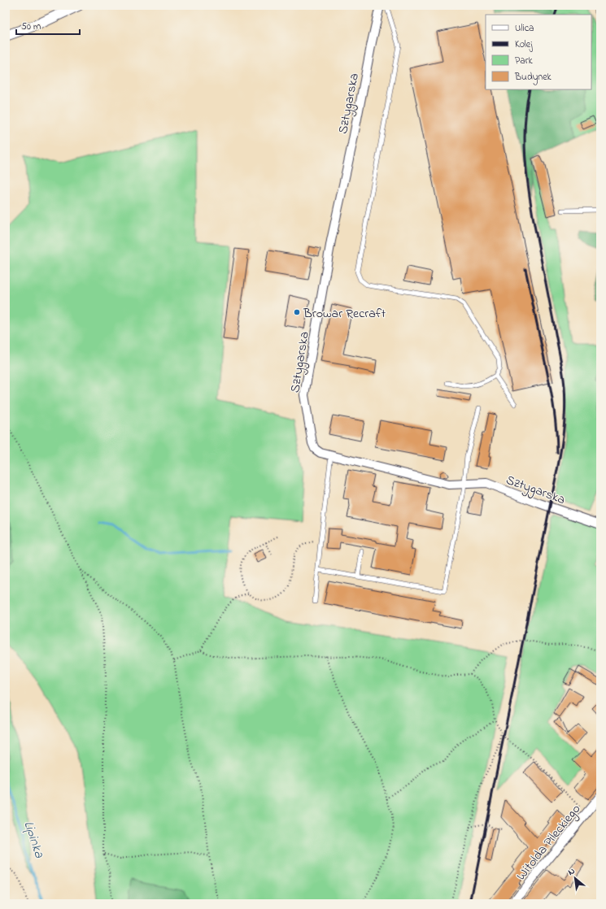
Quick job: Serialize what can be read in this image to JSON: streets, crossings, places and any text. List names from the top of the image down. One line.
{"streets":{"street":["Sztygarska","Witolda Pileckiego"]},"water":["Lipinka"],"places":["Browar Recraft"],"legend":["Ulica","Kolej","Park","Budynek"],"scale_bar":"50 m","north":"top left"}
